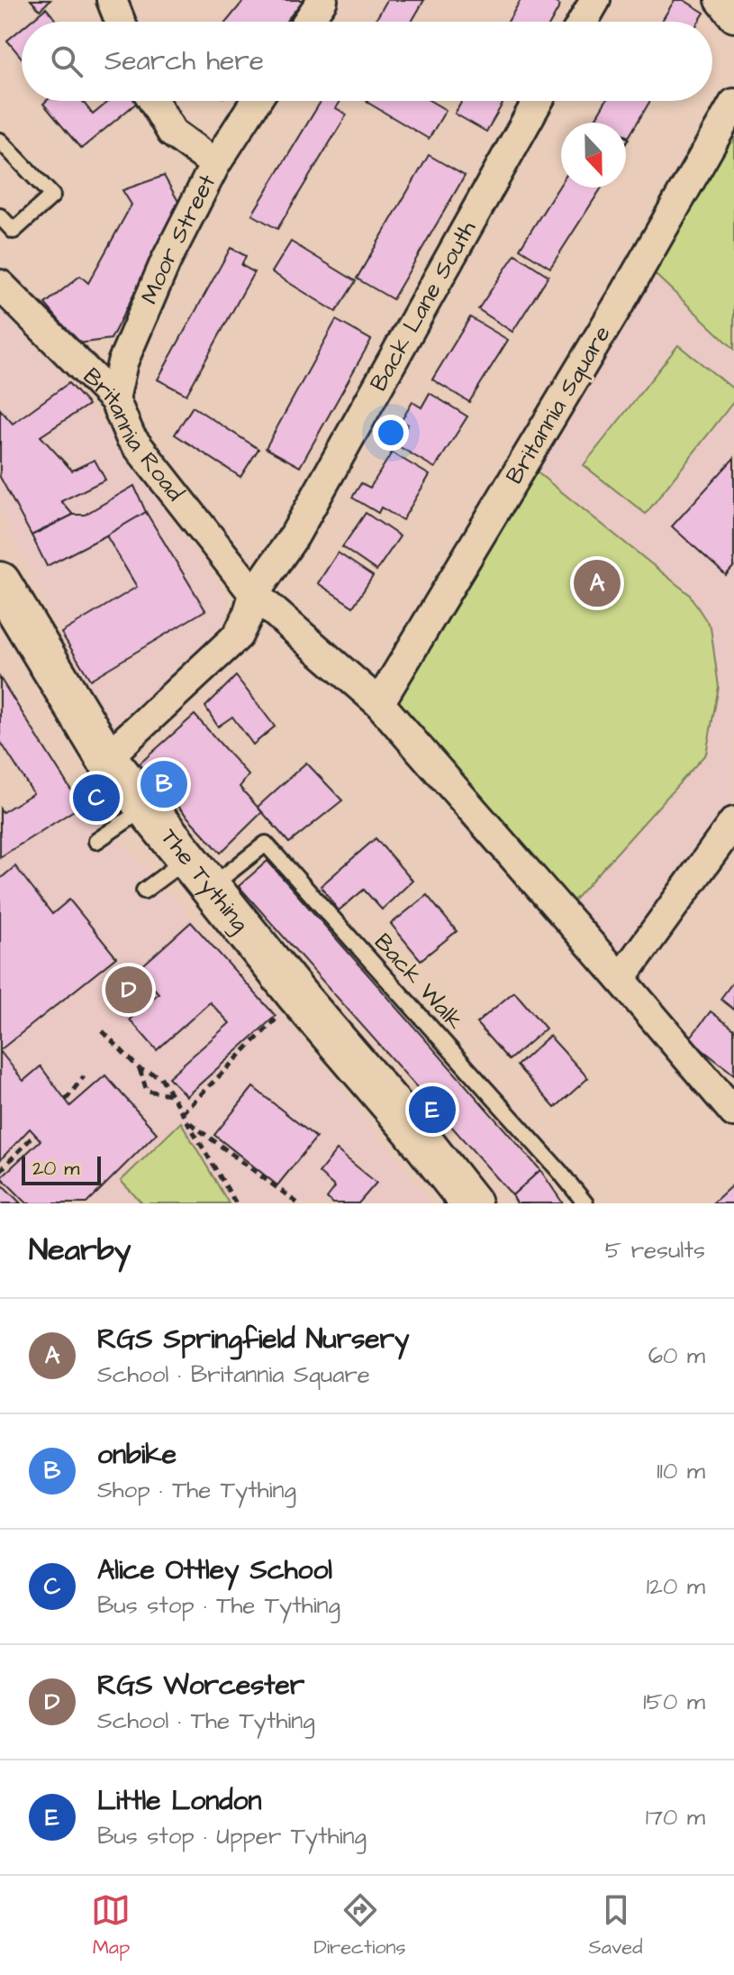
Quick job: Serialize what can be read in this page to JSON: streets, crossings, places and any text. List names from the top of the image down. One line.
{"streets":{"main road":["The Tything"],"street":["Moor Street","Back Lane South","Britannia Square","Britannia Road"],"lane":["Back Walk"]},"crossings":[["Moor Street","Britannia Road"],["Back Lane South","Britannia Road"],["The Tything","Back Walk"]],"scale_bar":"20 m","north":"bottom","page":{"search":"Search here","pins":["A","B","C","D","E"],"scale":"20 m","heading":["Nearby","5 results"],"list":[{"mark":"A","name":"RGS Springfield Nursery","note":"School · Britannia Square","value":"60 m"},{"mark":"B","name":"onbike","note":"Shop · The Tything","value":"110 m"},{"mark":"C","name":"Alice Ottley School","note":"Bus stop · The Tything","value":"120 m"},{"mark":"D","name":"RGS Worcester","note":"School · The Tything","value":"150 m"},{"mark":"E","name":"Little London","note":"Bus stop · Upper Tything","value":"170 m"}],"nav":["Map","Directions","Saved"]}}
